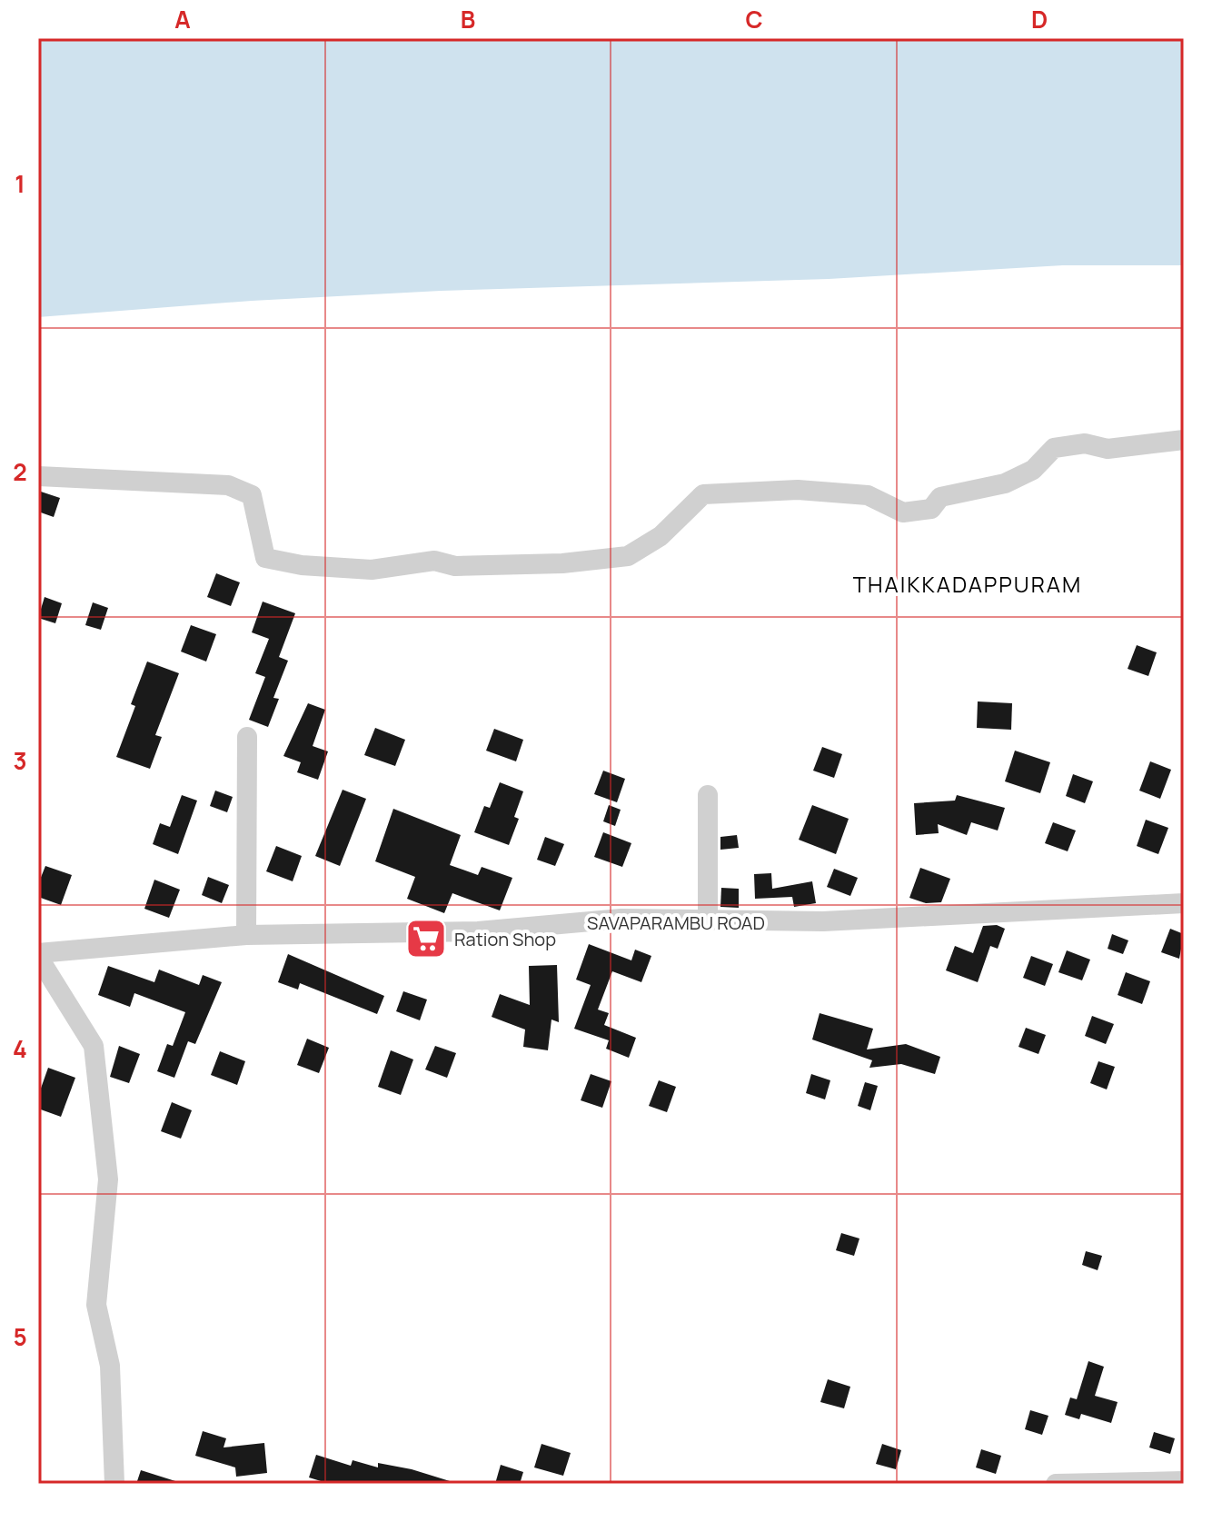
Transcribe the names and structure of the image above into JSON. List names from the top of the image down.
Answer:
{
  "streets": {
    "street": ["SAVAPARAMBU ROAD"]
  },
  "districts": ["THAIKKADAPPURAM"],
  "places": {
    "supermarket": ["Ration Shop"]
  },
  "grid": {
    "columns": [
      "A",
      "B",
      "C",
      "D"
    ],
    "rows": [
      "1",
      "2",
      "3",
      "4",
      "5"
    ]
  }
}
